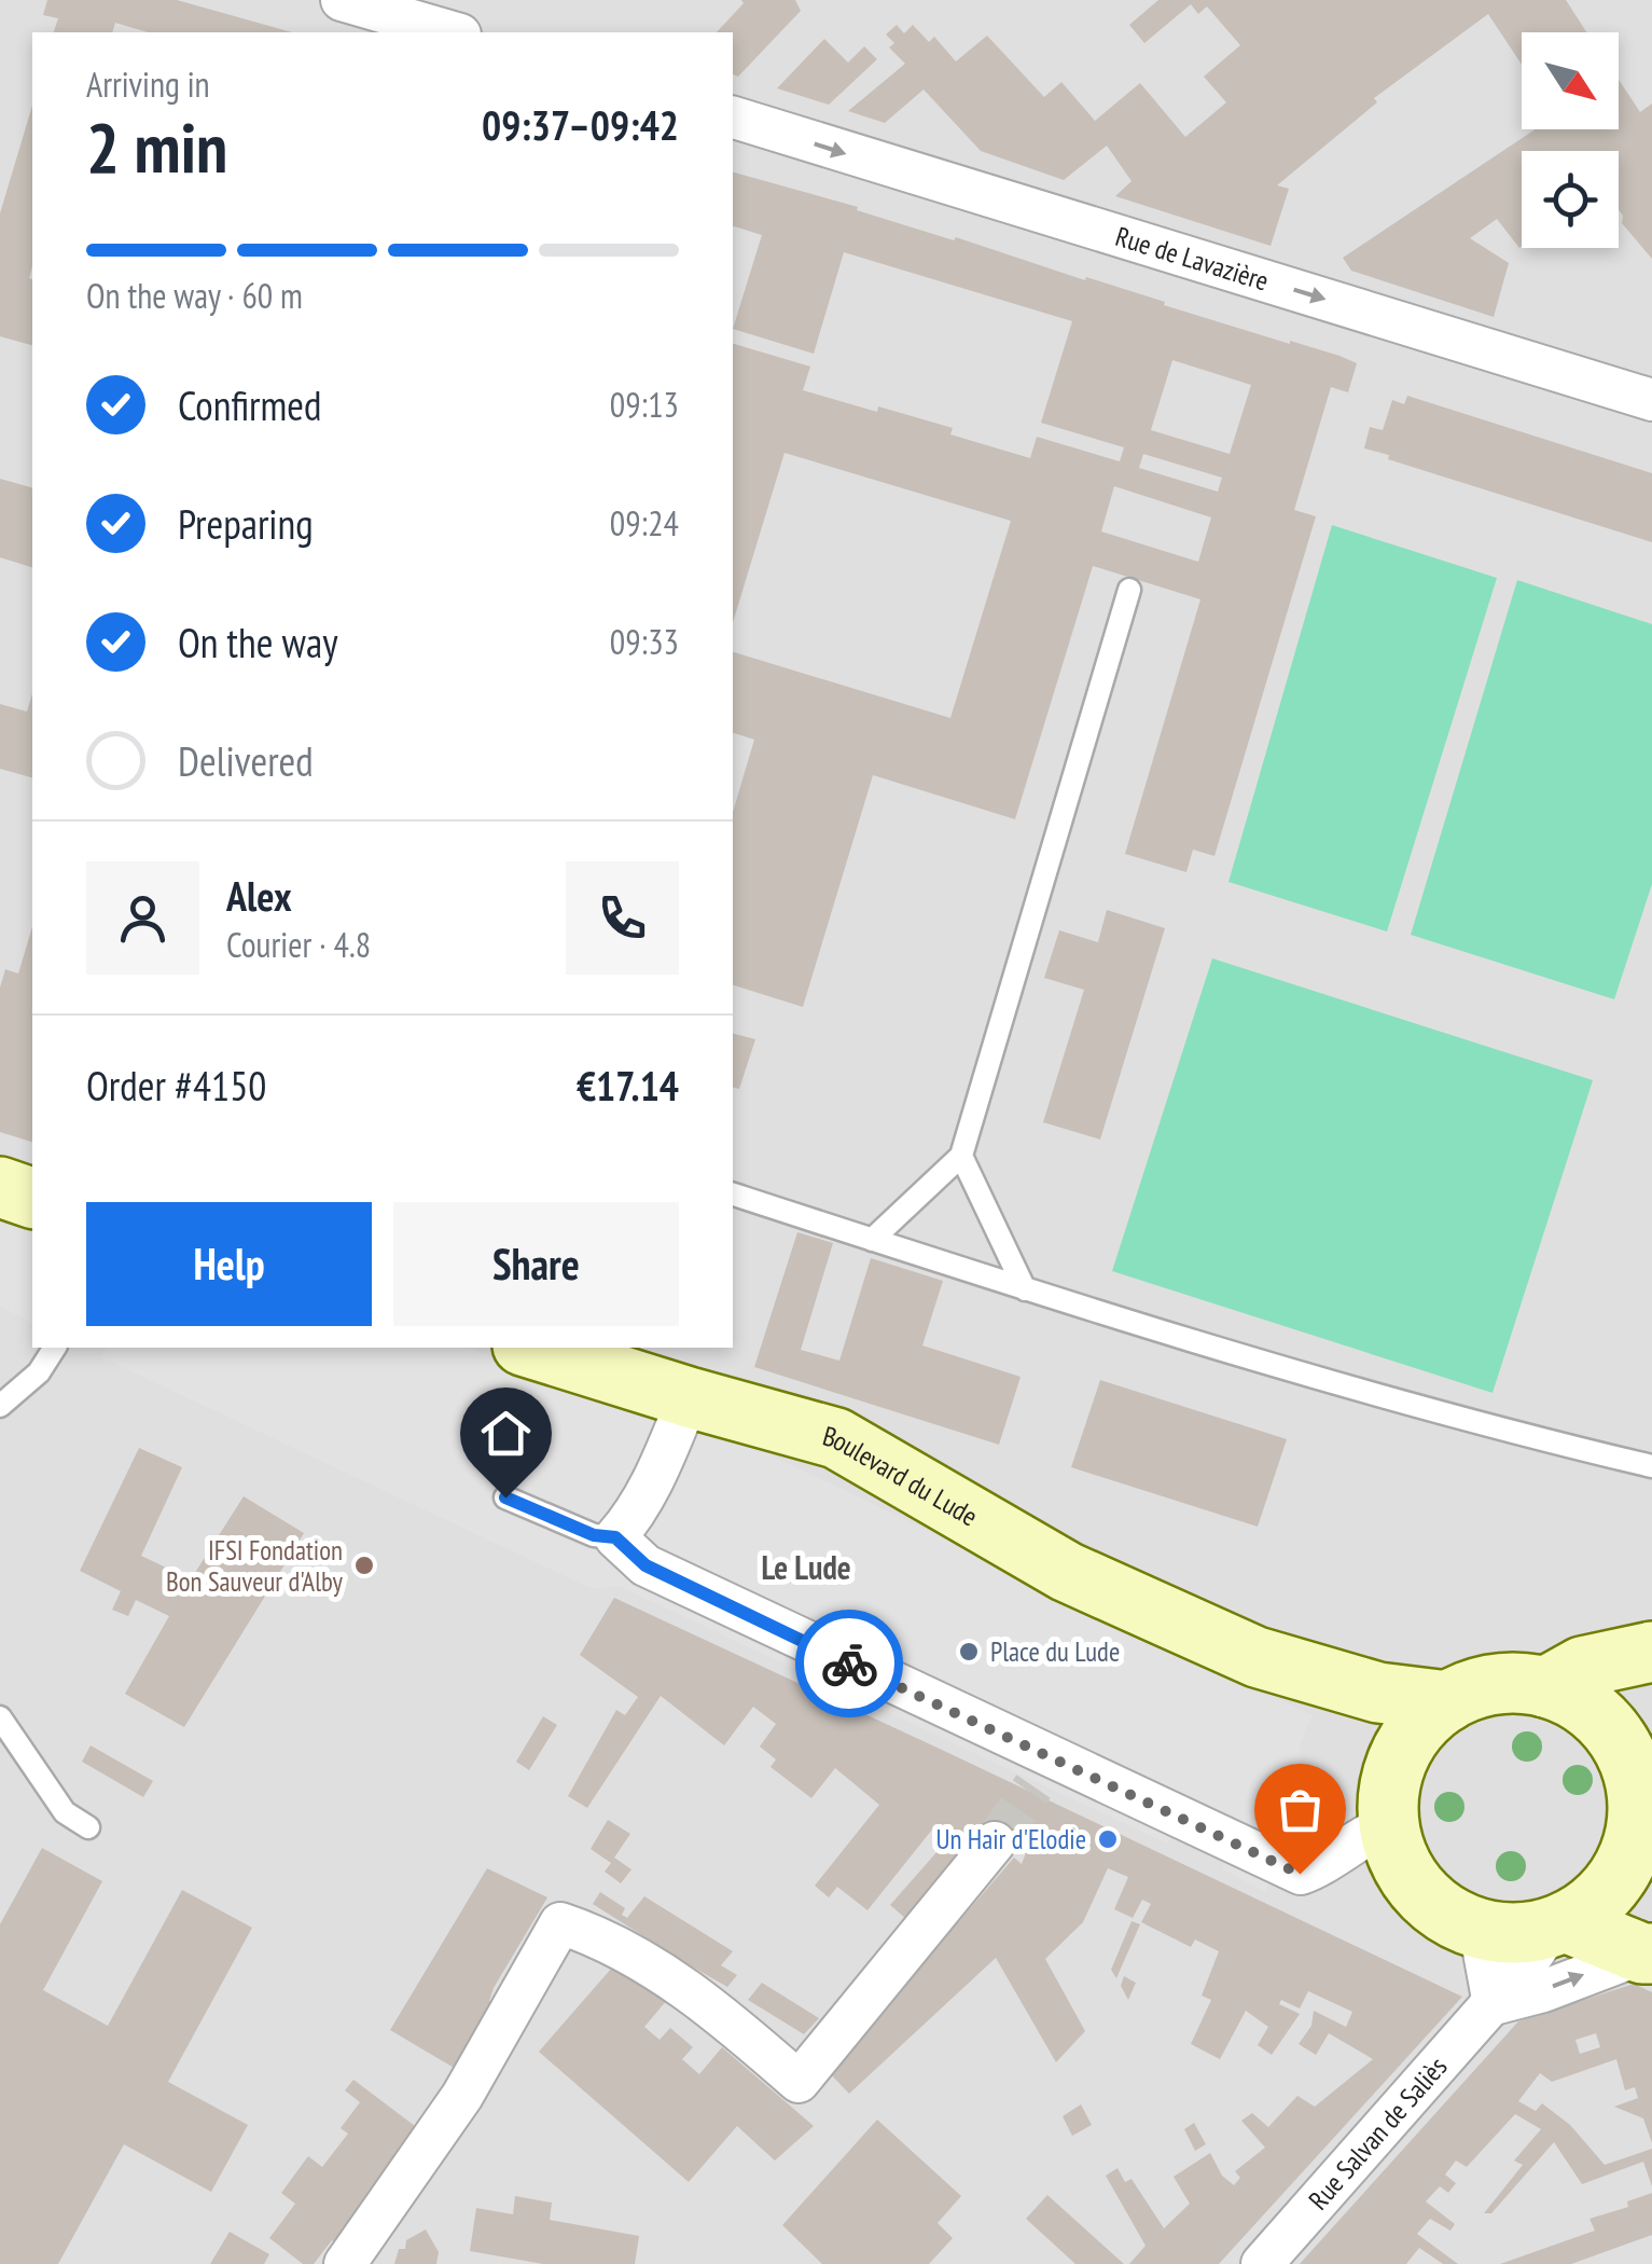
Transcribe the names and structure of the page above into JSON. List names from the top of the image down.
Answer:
{
  "streets": {
    "main road": ["Boulevard du Lude"],
    "street": ["Rue de Lavazière", "Rue Salvan de Saliès"]
  },
  "one_way": ["Rue de Lavazière"],
  "districts": ["Le Lude"],
  "places": ["IFSI Fondation Bon Sauveur d'Alby", "Place du Lude", "Un Hair d'Elodie"],
  "north": "bottom right",
  "page": {
    "heading": ["2 min", "Arriving in", "09:37–09:42"],
    "panel": [
      "Alex",
      "Courier · 4.8",
      "Order #4150",
      "€17.14"
    ],
    "bar": "On the way · 60 m",
    "list": [
      ["Confirmed", "09:13"],
      ["Preparing", "09:24"],
      ["On the way", "09:33"],
      "Delivered"
    ],
    "buttons": ["Help", "Share"]
  }
}
